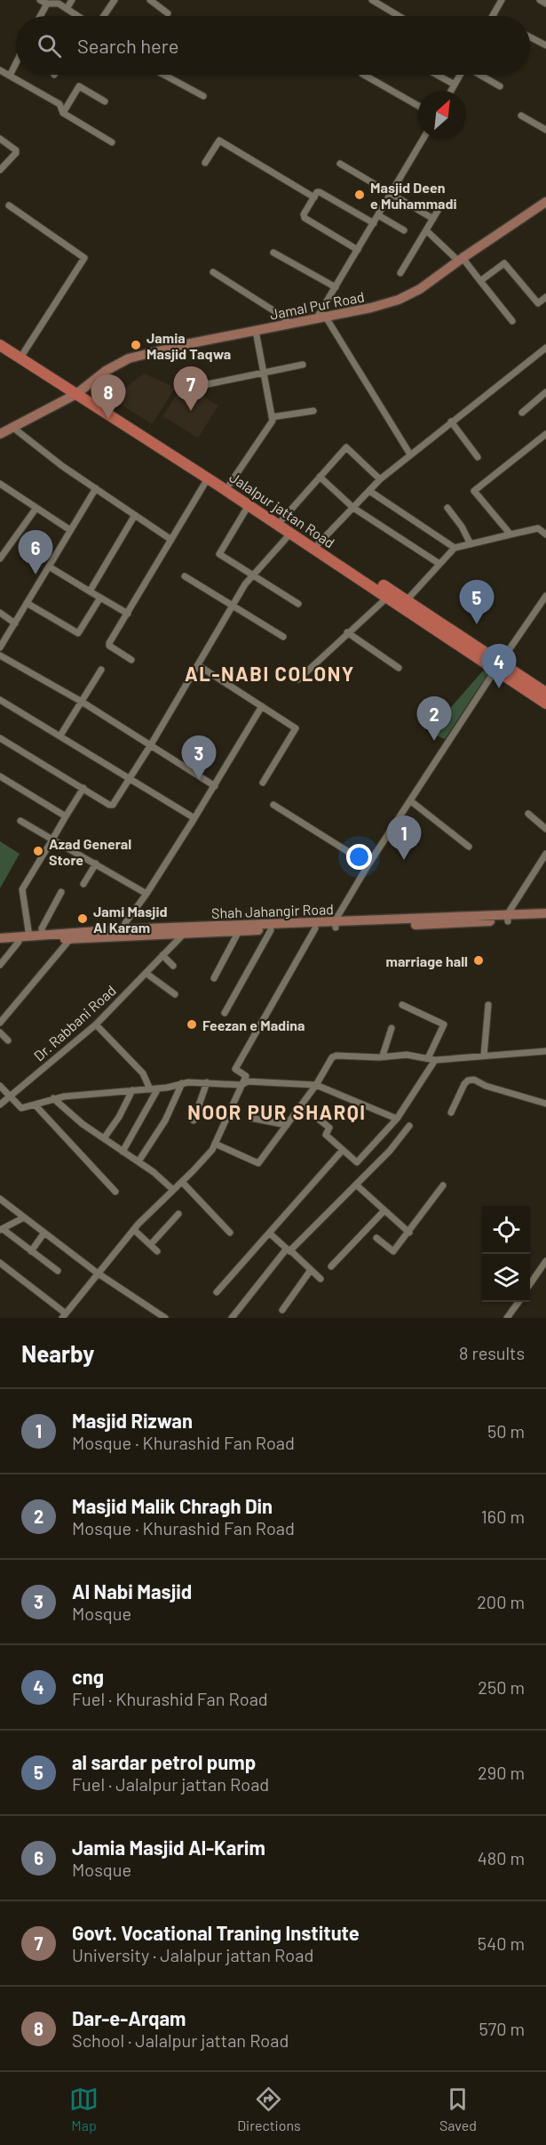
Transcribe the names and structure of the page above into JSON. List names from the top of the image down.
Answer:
{
  "streets": {
    "main road": ["Jalalpur jattan Road"],
    "street": ["Jamal Pur Road", "Shah Jahangir Road", "Dr. Rabbani Road"]
  },
  "crossings": [
    ["Jamal Pur Road", "Jalalpur jattan Road"],
    ["Shah Jahangir Road", "Dr. Rabbani Road"]
  ],
  "districts": ["AL-NABI COLONY", "NOOR PUR SHARQI"],
  "places": [
    "Masjid Deen e Muhammadi",
    "Jamia Masjid Taqwa",
    "Azad General Store",
    "Jami Masjid Al Karam",
    "marriage hall",
    "Feezan e Madina"
  ],
  "north": "top right",
  "page": {
    "search": "Search here",
    "pins": [
      "7",
      "8",
      "6",
      "5",
      "4",
      "2",
      "3",
      "1"
    ],
    "heading": ["Nearby", "8 results"],
    "list": [
      {
        "mark": "1",
        "name": "Masjid Rizwan",
        "note": "Mosque · Khurashid Fan Road",
        "value": "50 m"
      },
      {
        "mark": "2",
        "name": "Masjid Malik Chragh Din",
        "note": "Mosque · Khurashid Fan Road",
        "value": "160 m"
      },
      {
        "mark": "3",
        "name": "Al Nabi Masjid",
        "note": "Mosque",
        "value": "200 m"
      },
      {
        "mark": "4",
        "name": "cng",
        "note": "Fuel · Khurashid Fan Road",
        "value": "250 m"
      },
      {
        "mark": "5",
        "name": "al sardar petrol pump",
        "note": "Fuel · Jalalpur jattan Road",
        "value": "290 m"
      },
      {
        "mark": "6",
        "name": "Jamia Masjid Al-Karim",
        "note": "Mosque",
        "value": "480 m"
      },
      {
        "mark": "7",
        "name": "Govt. Vocational Traning Institute",
        "note": "University · Jalalpur jattan Road",
        "value": "540 m"
      },
      {
        "mark": "8",
        "name": "Dar-e-Arqam",
        "note": "School · Jalalpur jattan Road",
        "value": "570 m"
      }
    ],
    "nav": ["Map", "Directions", "Saved"]
  }
}
